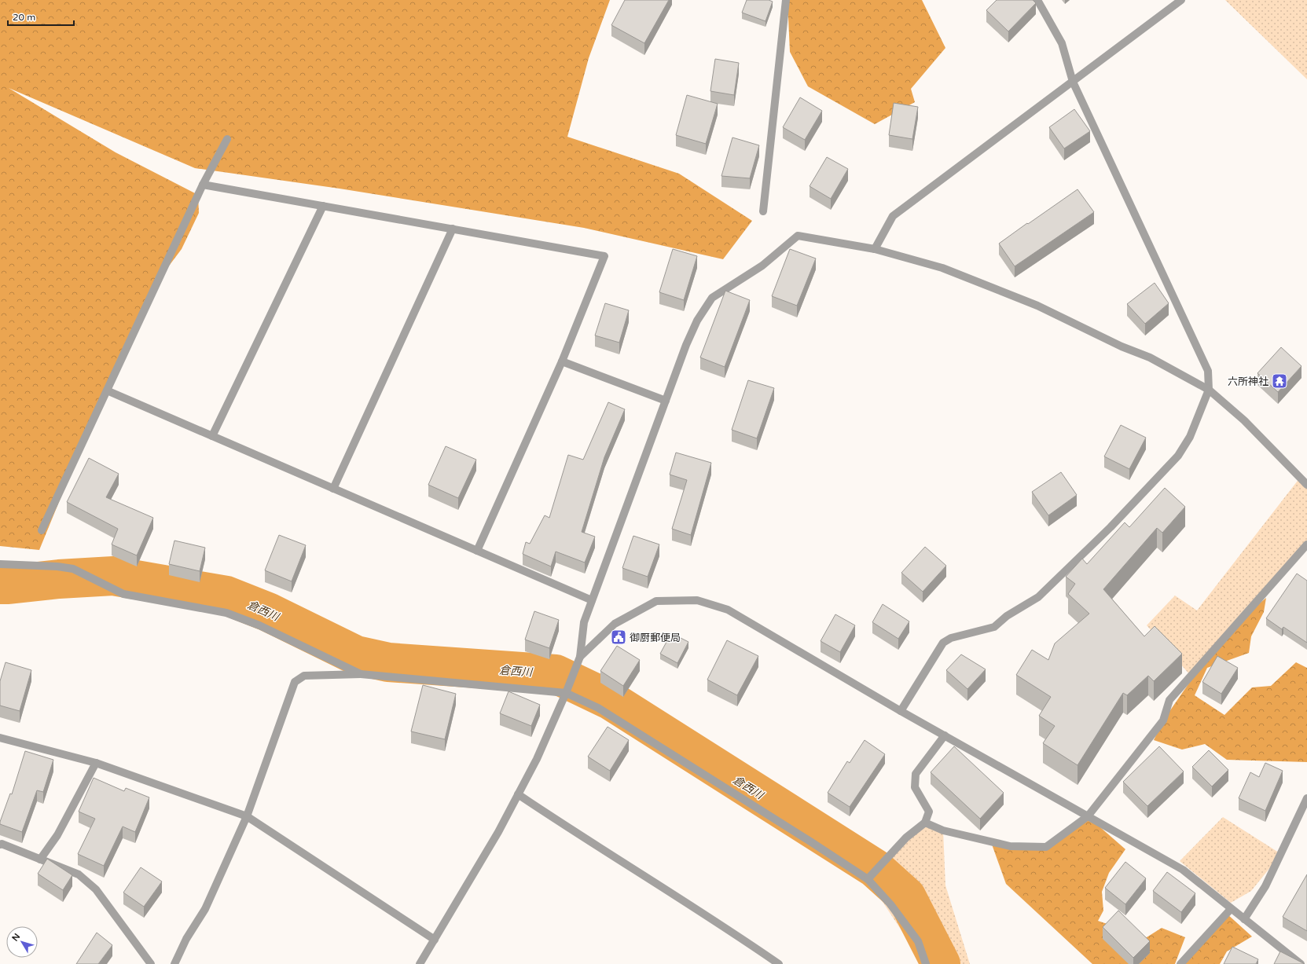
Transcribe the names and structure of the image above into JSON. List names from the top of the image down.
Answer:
{
  "water": ["倉西川"],
  "places": {
    "temple": ["六所神社"],
    "public building": ["御厨郵便局"]
  },
  "scale_bar": "20 m",
  "north": "top left"
}
